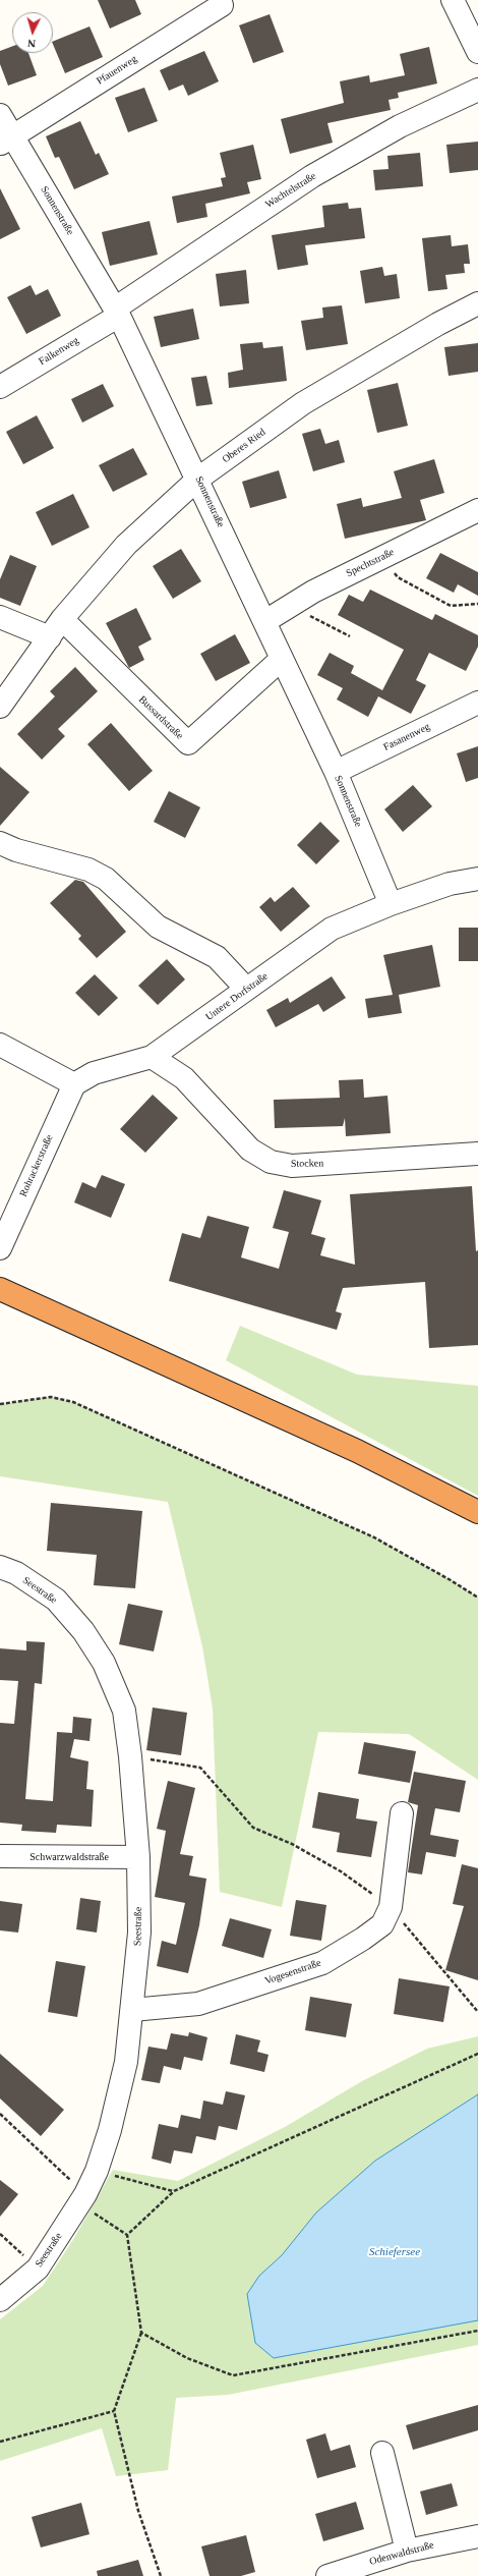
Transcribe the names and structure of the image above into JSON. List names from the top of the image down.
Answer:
{
  "streets": {
    "street": [
      "Pfauenweg",
      "Wachtelstraße",
      "Sonnenstraße",
      "Falkenweg",
      "Oberes Ried",
      "Spechtstraße",
      "Bussardstraße",
      "Fasanenweg",
      "Untere Dorfstraße",
      "Stocken",
      "Rohrackerstraße",
      "Seestraße",
      "Schwarzwaldstraße",
      "Vogesenstraße",
      "Odenwaldstraße"
    ]
  },
  "crossings": [
    ["Pfauenweg", "Sonnenstraße"],
    ["Wachtelstraße", "Sonnenstraße"],
    ["Wachtelstraße", "Falkenweg"],
    ["Sonnenstraße", "Falkenweg"],
    ["Sonnenstraße", "Oberes Ried"],
    ["Sonnenstraße", "Spechtstraße"],
    ["Sonnenstraße", "Bussardstraße"],
    ["Sonnenstraße", "Fasanenweg"],
    ["Sonnenstraße", "Untere Dorfstraße"],
    ["Oberes Ried", "Bussardstraße"],
    ["Untere Dorfstraße", "Stocken"],
    ["Untere Dorfstraße", "Rohrackerstraße"],
    ["Seestraße", "Schwarzwaldstraße"],
    ["Seestraße", "Vogesenstraße"]
  ],
  "water": ["Schiefersee"],
  "north": "bottom"
}
